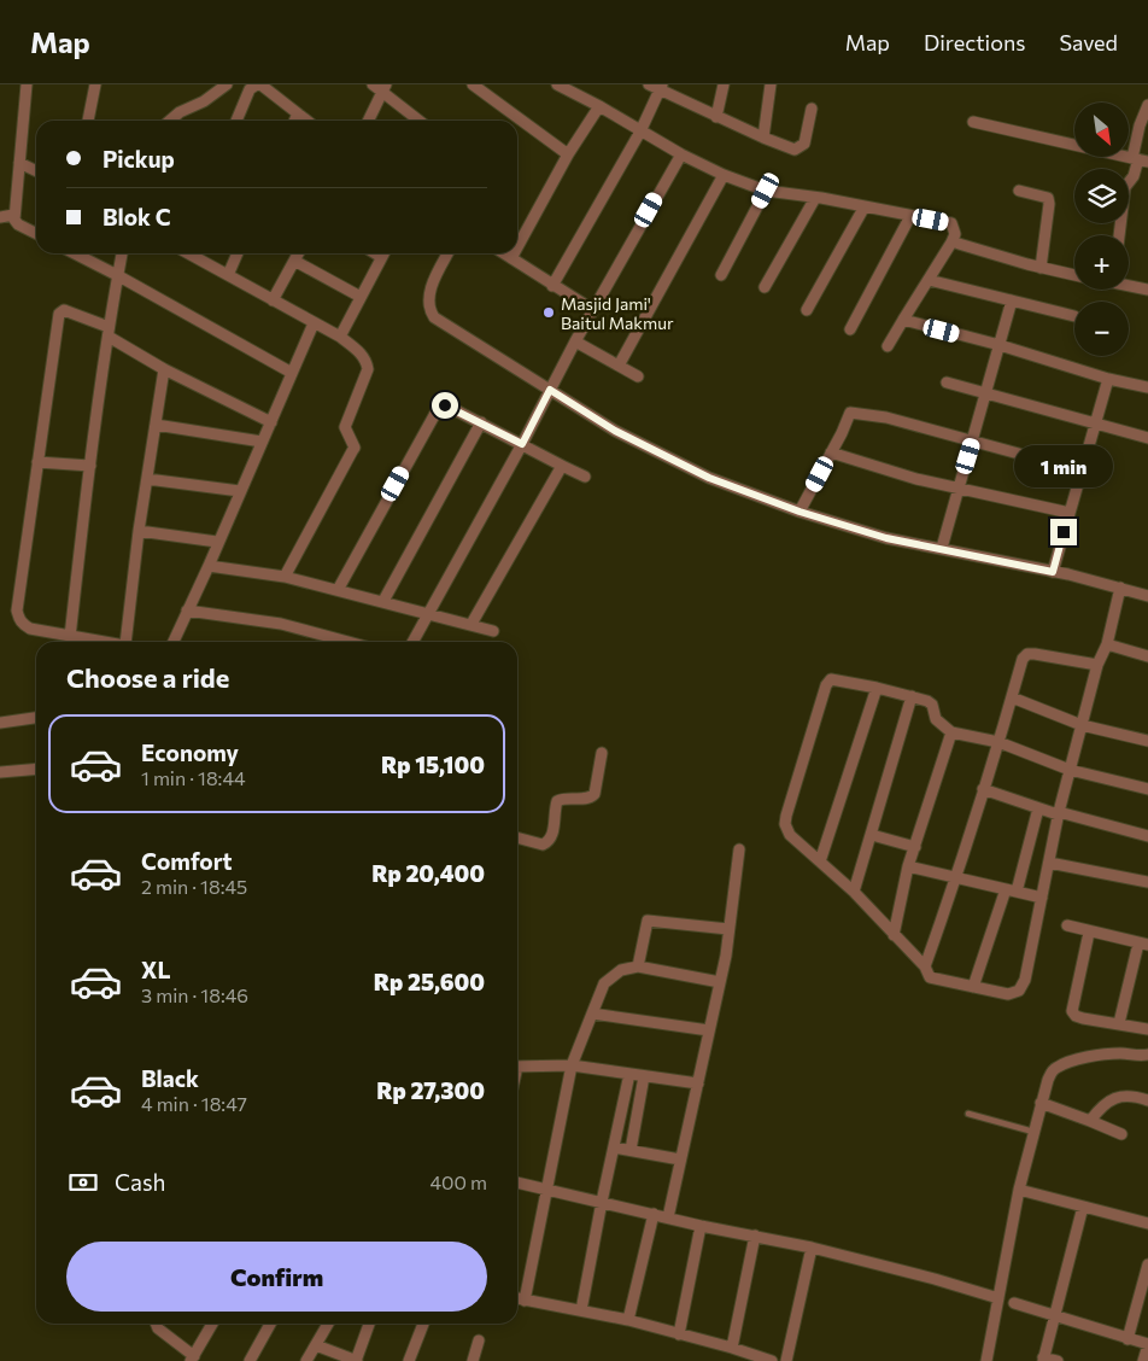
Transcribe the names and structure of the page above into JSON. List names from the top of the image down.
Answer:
{
  "places": ["Masjid Jami' Baitul Makmur"],
  "north": "bottom right",
  "page": {
    "header": "Map",
    "nav": ["Map", "Directions", "Saved"],
    "map_buttons": ["+", "−"],
    "banner": ["Pickup", "Blok C"],
    "bubble": "1 min",
    "heading": "Choose a ride",
    "list": [
      {
        "name": "Economy",
        "note": "1 min · 18:44",
        "value": "Rp 15,100"
      },
      {
        "name": "Comfort",
        "note": "2 min · 18:45",
        "value": "Rp 20,400"
      },
      {
        "name": "XL",
        "note": "3 min · 18:46",
        "value": "Rp 25,600"
      },
      {
        "name": "Black",
        "note": "4 min · 18:47",
        "value": "Rp 27,300"
      }
    ],
    "pay": ["Cash", "400 m"],
    "buttons": "Confirm"
  }
}
